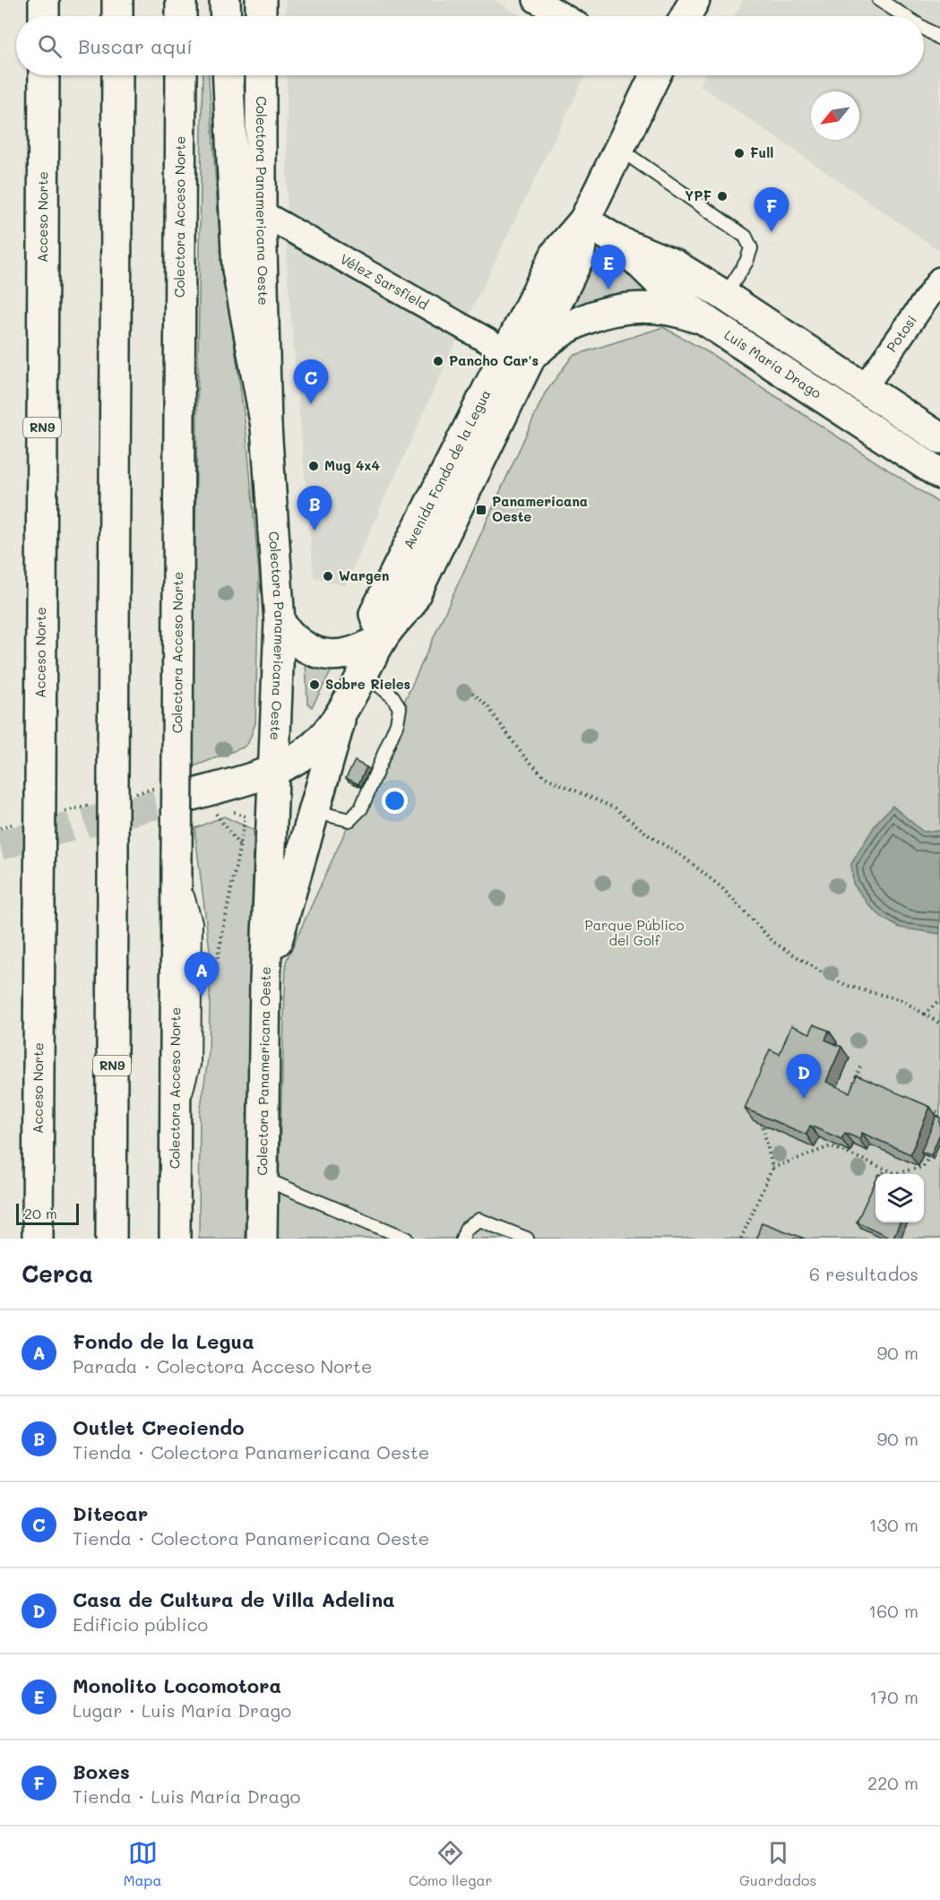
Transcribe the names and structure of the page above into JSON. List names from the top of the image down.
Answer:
{
  "streets": {
    "main road": [
      "Colectora Panamericana Oeste",
      "Acceso Norte",
      "Colectora Acceso Norte",
      "Luis María Drago",
      "RN9",
      "Avenida Fondo de la Legua"
    ],
    "street": ["Vélez Sarsfield", "Potosi"]
  },
  "crossings": [
    ["Colectora Panamericana Oeste", "Vélez Sarsfield"],
    ["Colectora Panamericana Oeste", "Avenida Fondo de la Legua"],
    ["Vélez Sarsfield", "Avenida Fondo de la Legua"],
    ["Potosi", "Luis María Drago"],
    ["Luis María Drago", "Avenida Fondo de la Legua"]
  ],
  "parks": ["Parque Público del Golf"],
  "places": {
    "other": [
      "Full",
      "YPF",
      "Pancho Car's",
      "Mug 4x4",
      "Wargen",
      "Sobre Rieles"
    ],
    "transit": ["Panamericana Oeste"]
  },
  "scale_bar": "20 m",
  "north": "bottom left",
  "page": {
    "search": "Buscar aquí",
    "pins": [
      "F",
      "E",
      "C",
      "B",
      "A",
      "D"
    ],
    "scale": "20 m",
    "heading": ["Cerca", "6 resultados"],
    "list": [
      {
        "mark": "A",
        "name": "Fondo de la Legua",
        "note": "Parada · Colectora Acceso Norte",
        "value": "90 m"
      },
      {
        "mark": "B",
        "name": "Outlet Creciendo",
        "note": "Tienda · Colectora Panamericana Oeste",
        "value": "90 m"
      },
      {
        "mark": "C",
        "name": "Ditecar",
        "note": "Tienda · Colectora Panamericana Oeste",
        "value": "130 m"
      },
      {
        "mark": "D",
        "name": "Casa de Cultura de Villa Adelina",
        "note": "Edificio público",
        "value": "160 m"
      },
      {
        "mark": "E",
        "name": "Monolito Locomotora",
        "note": "Lugar · Luis María Drago",
        "value": "170 m"
      },
      {
        "mark": "F",
        "name": "Boxes",
        "note": "Tienda · Luis María Drago",
        "value": "220 m"
      }
    ],
    "nav": ["Mapa", "Cómo llegar", "Guardados"]
  }
}
